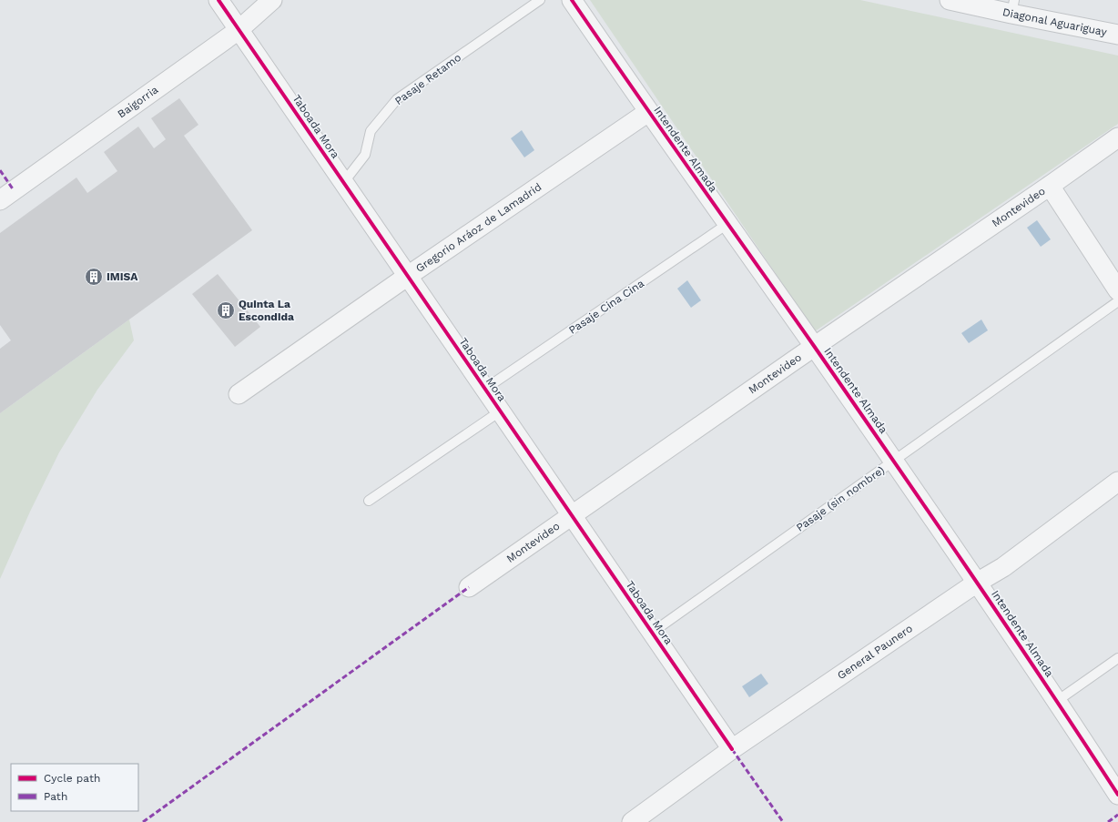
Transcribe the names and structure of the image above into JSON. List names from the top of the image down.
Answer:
{
  "streets": {
    "street": [
      "Diagonal Aguariguay",
      "Baigorria",
      "Taboada Mora",
      "Intendente Almada",
      "Montevideo",
      "Gregorio Aráoz de Lamadrid",
      "General Paunero"
    ],
    "lane": ["Pasaje Retamo", "Pasaje Cina Cina", "Pasaje (sin nombre)"]
  },
  "crossings": [
    ["Pasaje Retamo", "Taboada Mora"],
    ["Baigorria", "Taboada Mora"],
    ["Taboada Mora", "Montevideo"],
    ["Taboada Mora", "Gregorio Aráoz de Lamadrid"],
    ["Taboada Mora", "Pasaje Cina Cina"],
    ["Taboada Mora", "Pasaje (sin nombre)"],
    ["Taboada Mora", "General Paunero"],
    ["Intendente Almada", "Montevideo"],
    ["Intendente Almada", "Gregorio Aráoz de Lamadrid"],
    ["Intendente Almada", "Pasaje Cina Cina"],
    ["Intendente Almada", "Pasaje (sin nombre)"],
    ["Intendente Almada", "General Paunero"]
  ],
  "places": {
    "building": ["IMISA", "Quinta La Escondida"]
  },
  "legend": ["Cycle path", "Path"]
}
